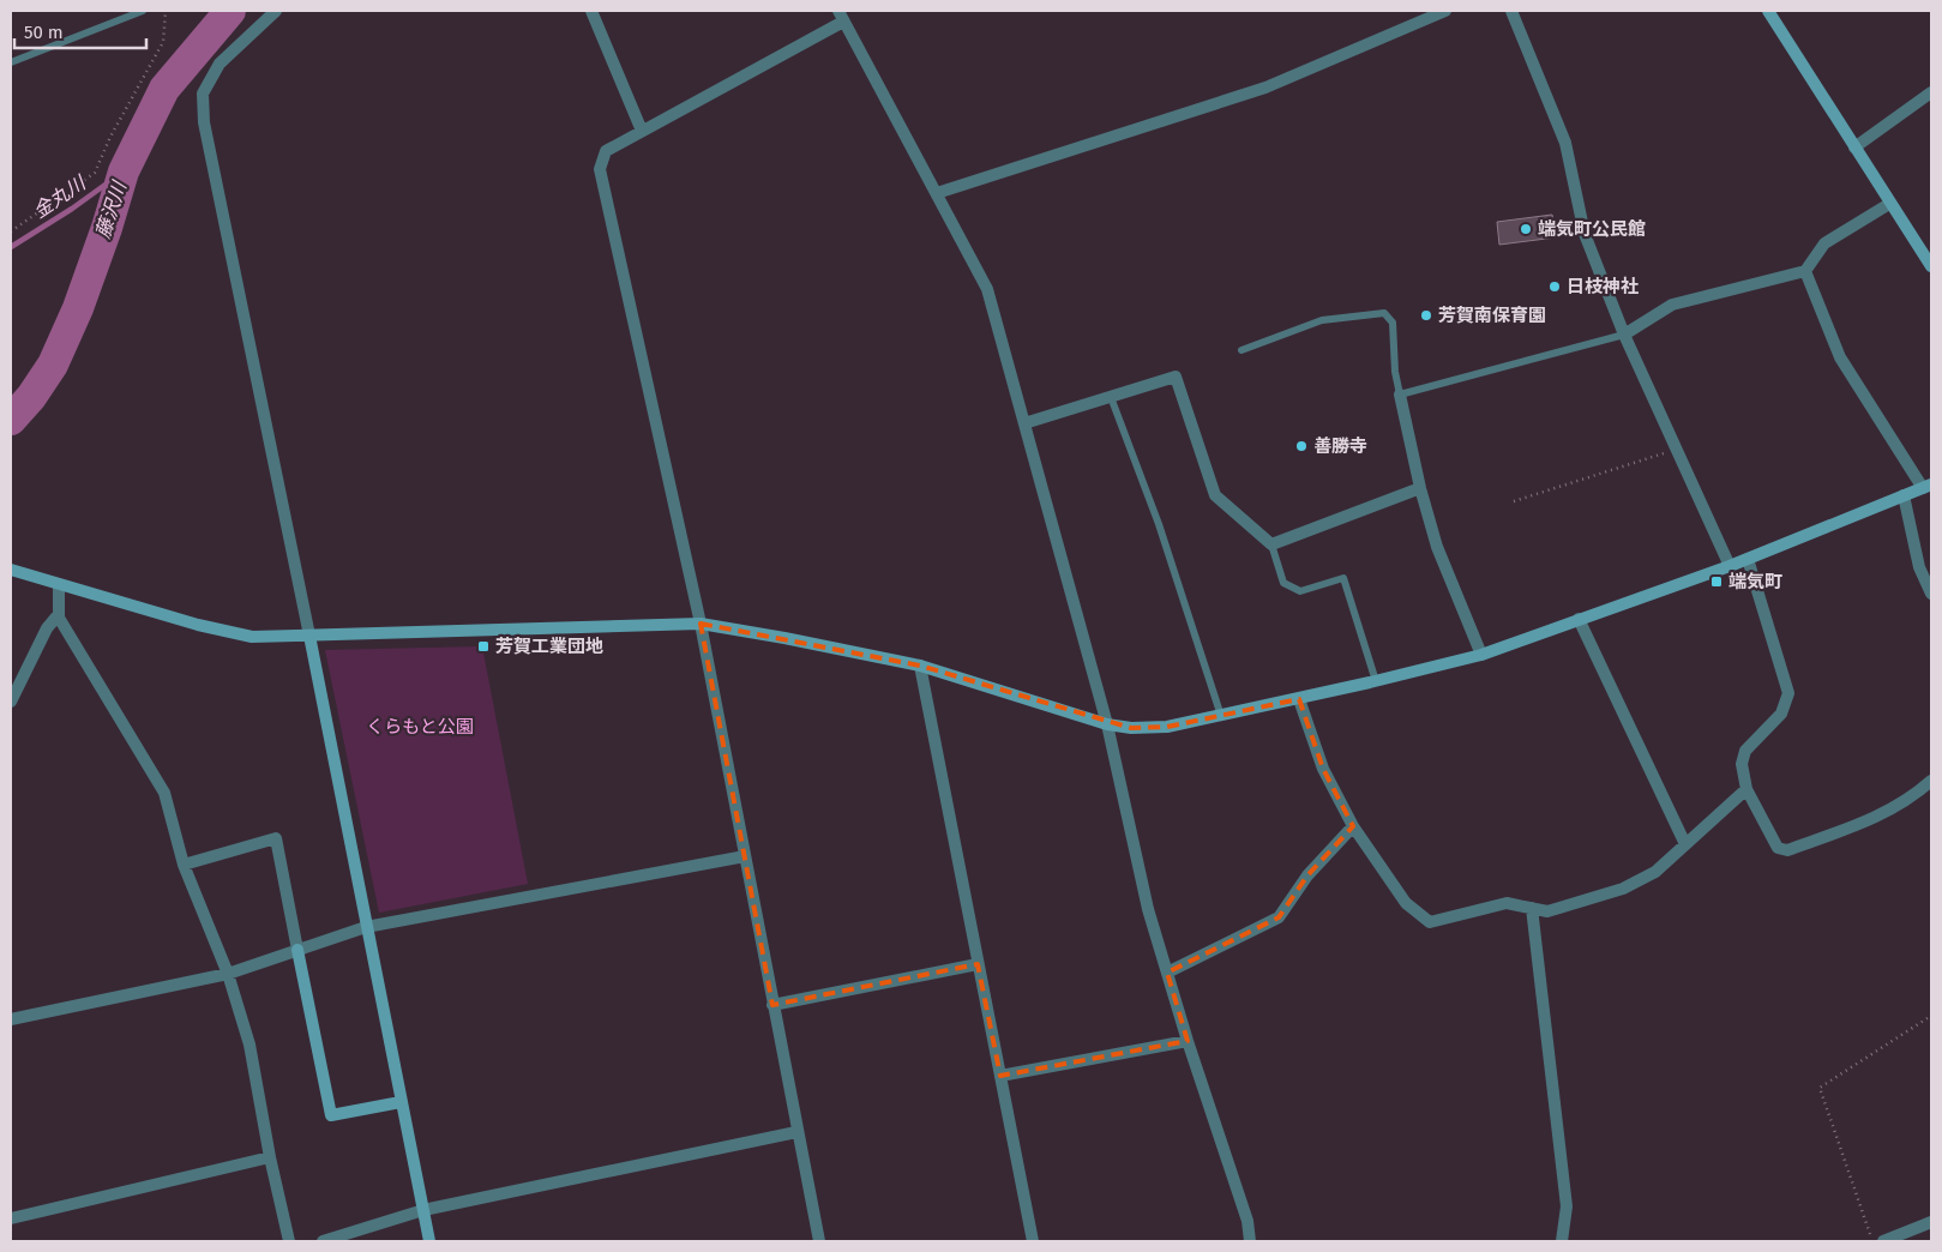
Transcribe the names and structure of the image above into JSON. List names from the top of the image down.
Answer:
{
  "water": ["金丸川", "藤沢川"],
  "parks": ["くらもと公園"],
  "places": {
    "other": [
      "端気町公民館",
      "日枝神社",
      "芳賀南保育園",
      "善勝寺"
    ],
    "transit": ["端気町", "芳賀工業団地"]
  },
  "scale_bar": "50 m"
}
